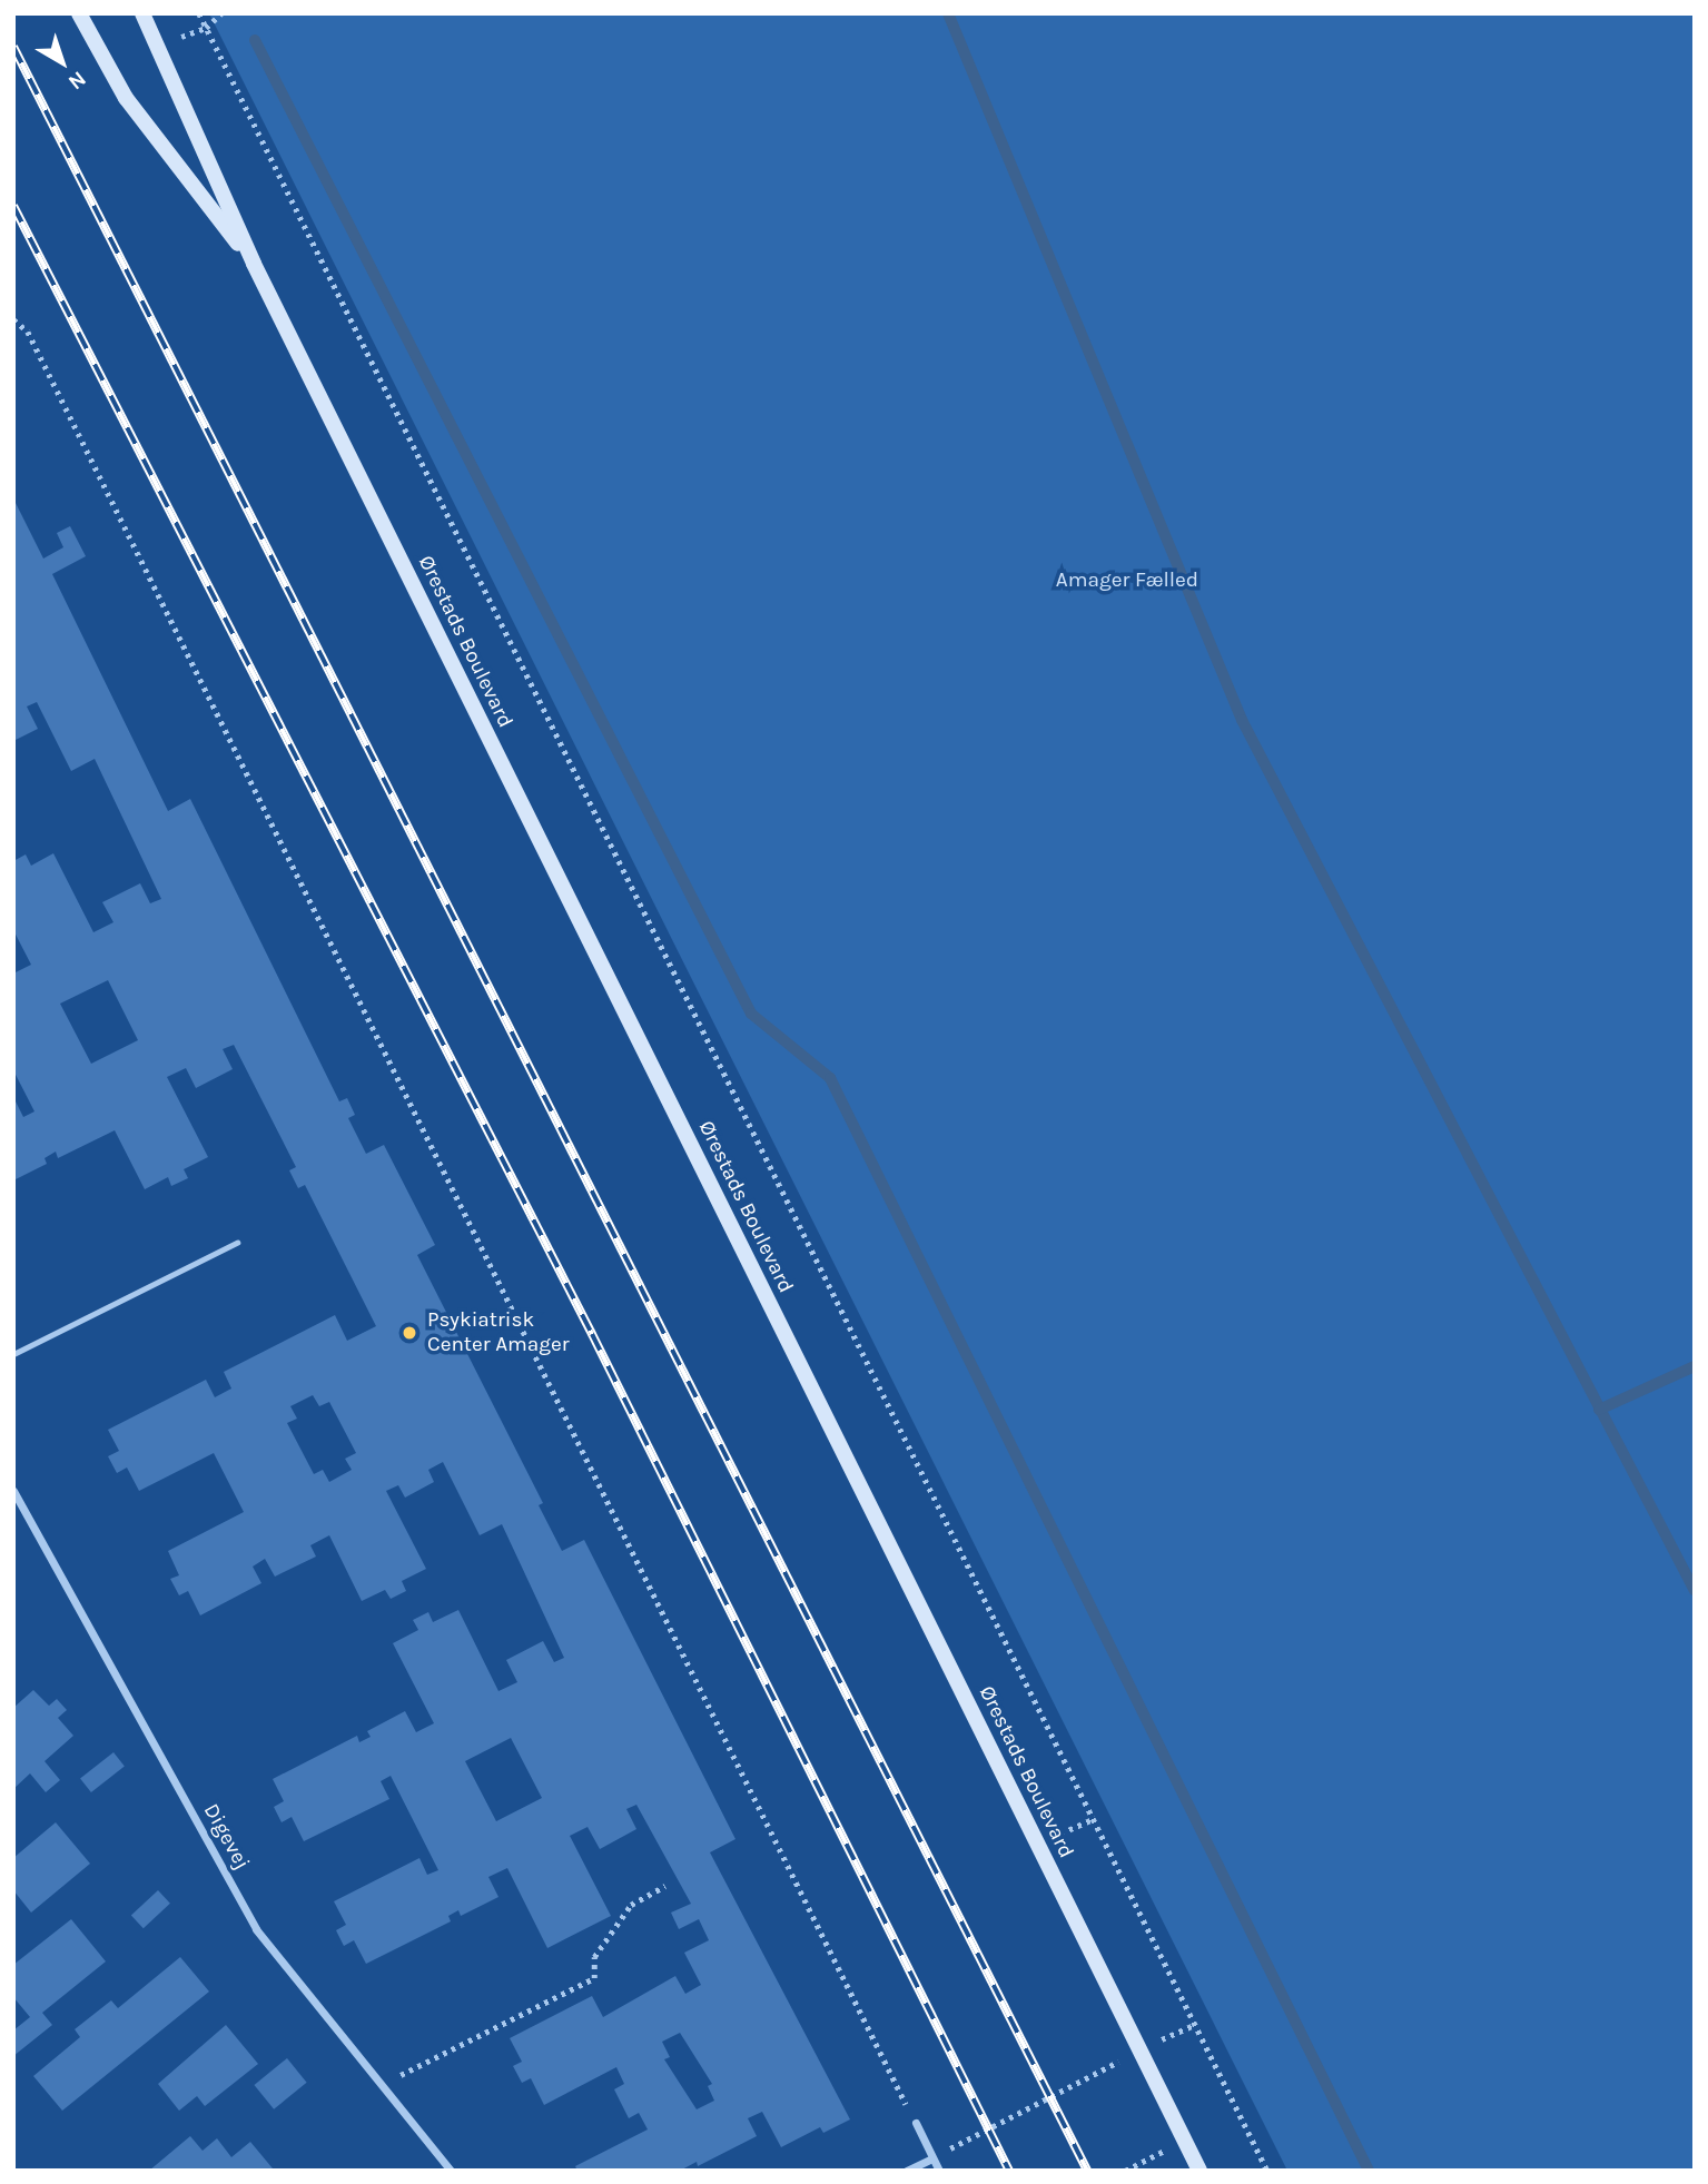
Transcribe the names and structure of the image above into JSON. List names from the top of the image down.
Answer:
{
  "streets": {
    "street": ["Ørestads Boulevard", "Digevej"]
  },
  "parks": ["Amager Fælled"],
  "places": ["Psykiatrisk Center Amager"],
  "north": "bottom right"
}
